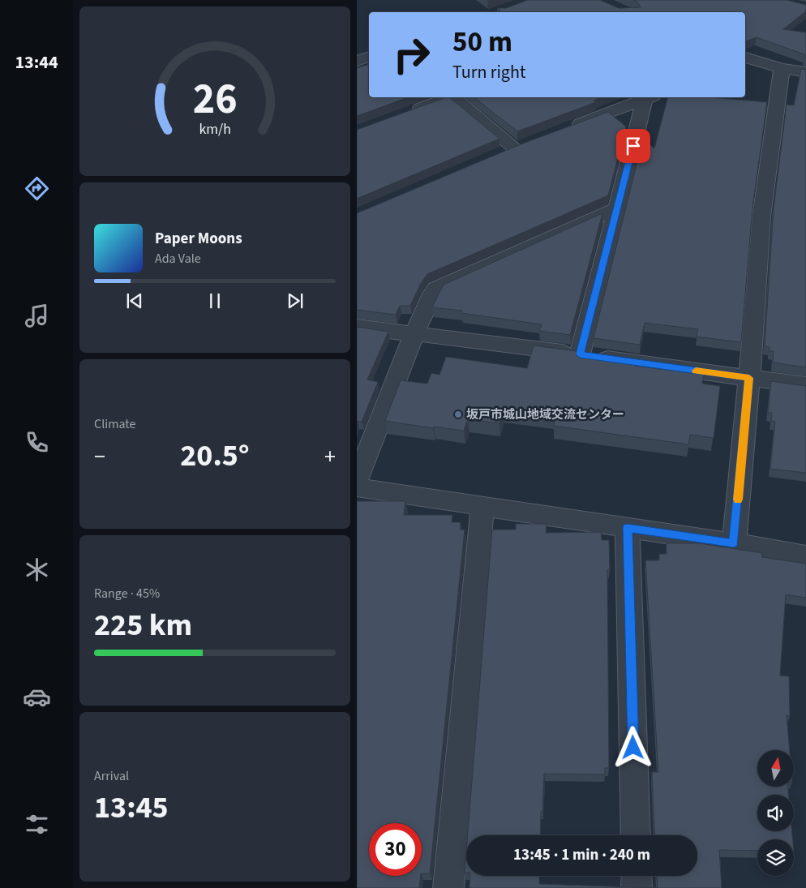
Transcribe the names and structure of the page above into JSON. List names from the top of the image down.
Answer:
{
  "places": ["坂戸市城山地域交流センター"],
  "north": "top",
  "page": {
    "tabs": "13:44",
    "turn": ["50 m", "Turn right"],
    "song": ["Paper Moons", "Ada Vale"],
    "tile": [
      "Climate",
      ["Range · 45%", "225 km"],
      ["Arrival", "13:45"]
    ],
    "heat": ["−", "20.5°", "+"],
    "limit": "30",
    "trip": "13:45 · 1 min · 240 m",
    "gauge": ["26", "km/h"]
  }
}
